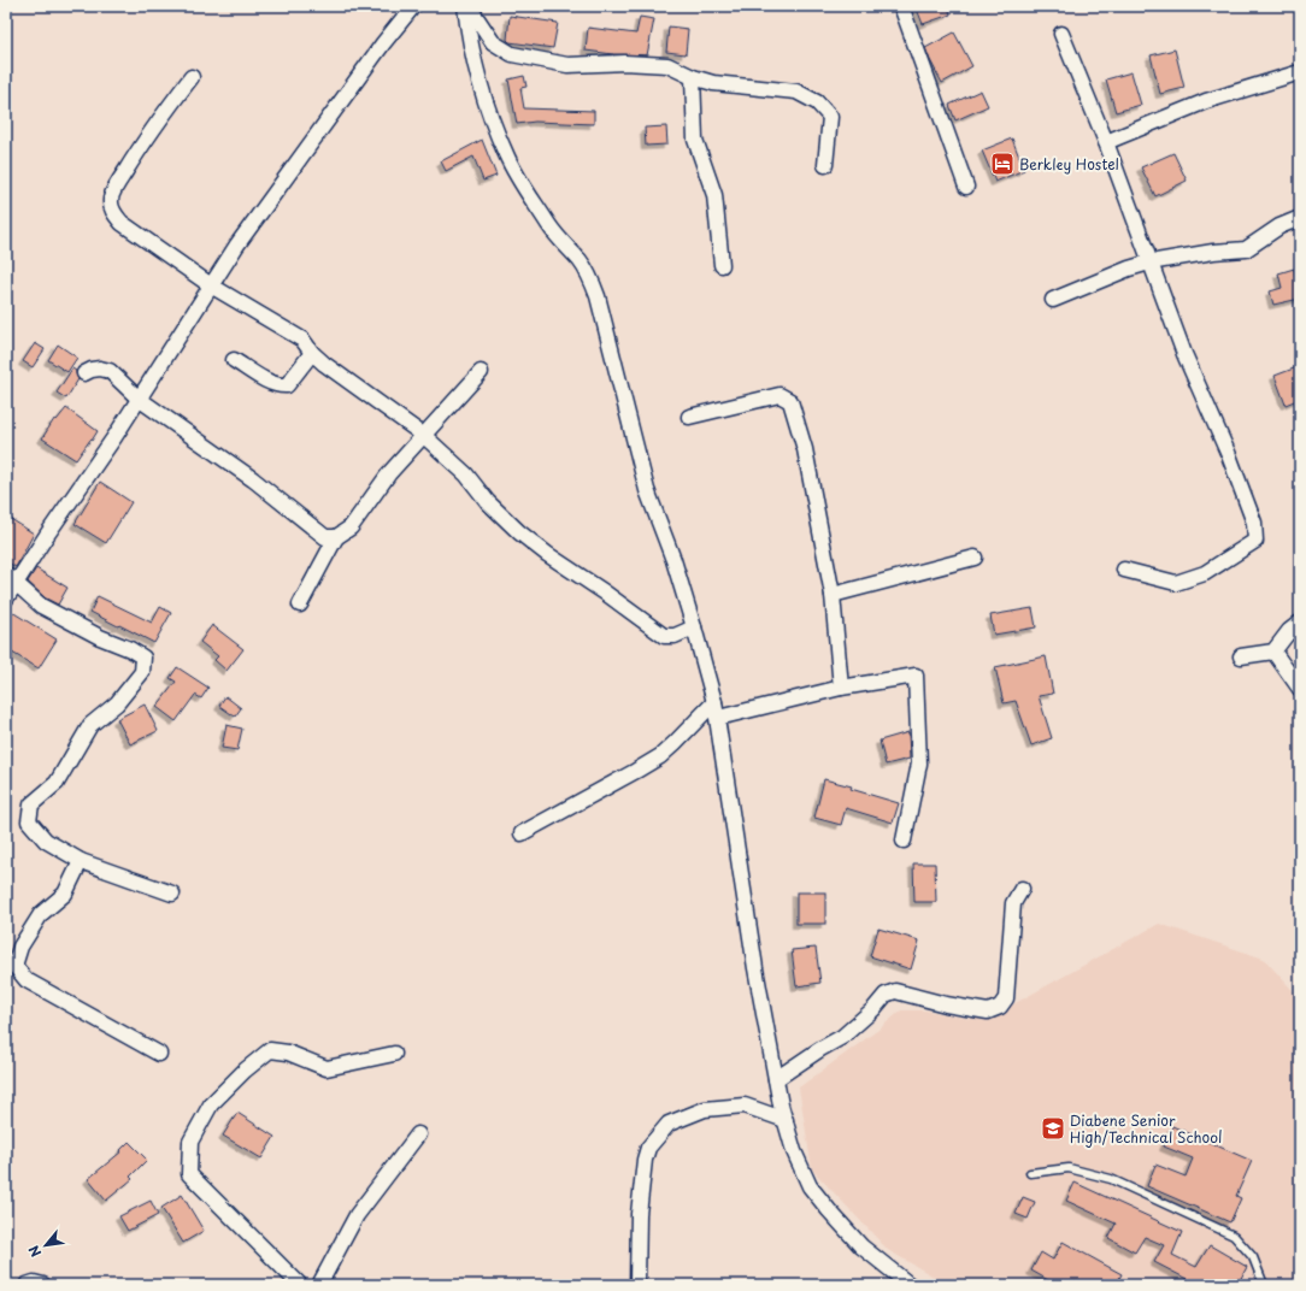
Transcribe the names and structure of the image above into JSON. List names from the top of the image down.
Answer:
{
  "places": {
    "hotel": ["Berkley Hostel"],
    "school or university": ["Diabene Senior High/Technical School"]
  },
  "north": "bottom left"
}
